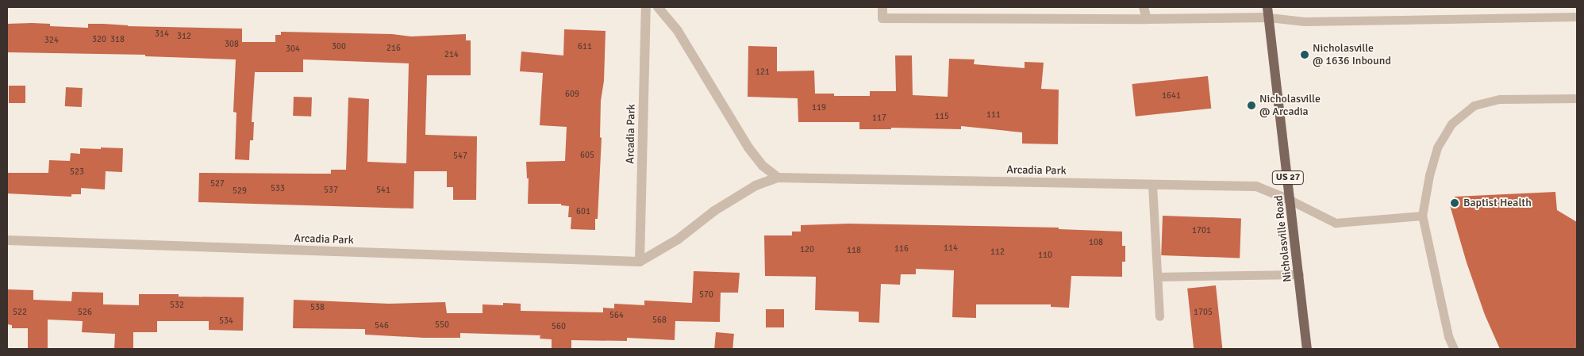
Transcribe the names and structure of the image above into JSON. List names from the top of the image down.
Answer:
{
  "streets": {
    "main road": ["US 27", "Nicholasville Road"],
    "street": ["Arcadia Park"]
  },
  "crossings": [
    ["Arcadia Park", "Nicholasville Road"]
  ],
  "places": ["Nicholasville @ 1636 Inbound", "Nicholasville @ Arcadia", "Baptist Health"],
  "house_numbers": [
    "314",
    "312",
    "320",
    "318",
    "324",
    "308",
    "300",
    "611",
    "216",
    "304",
    "214",
    "121",
    "609",
    "1641",
    "119",
    "111",
    "115",
    "117",
    "605",
    "547",
    "523",
    "527",
    "533",
    "537",
    "541",
    "529",
    "601",
    "1701",
    "108",
    "114",
    "116",
    "120",
    "118",
    "112",
    "110",
    "570",
    "532",
    "538",
    "522",
    "526",
    "1705",
    "564",
    "568",
    "534",
    "550",
    "546",
    "560"
  ]
}
